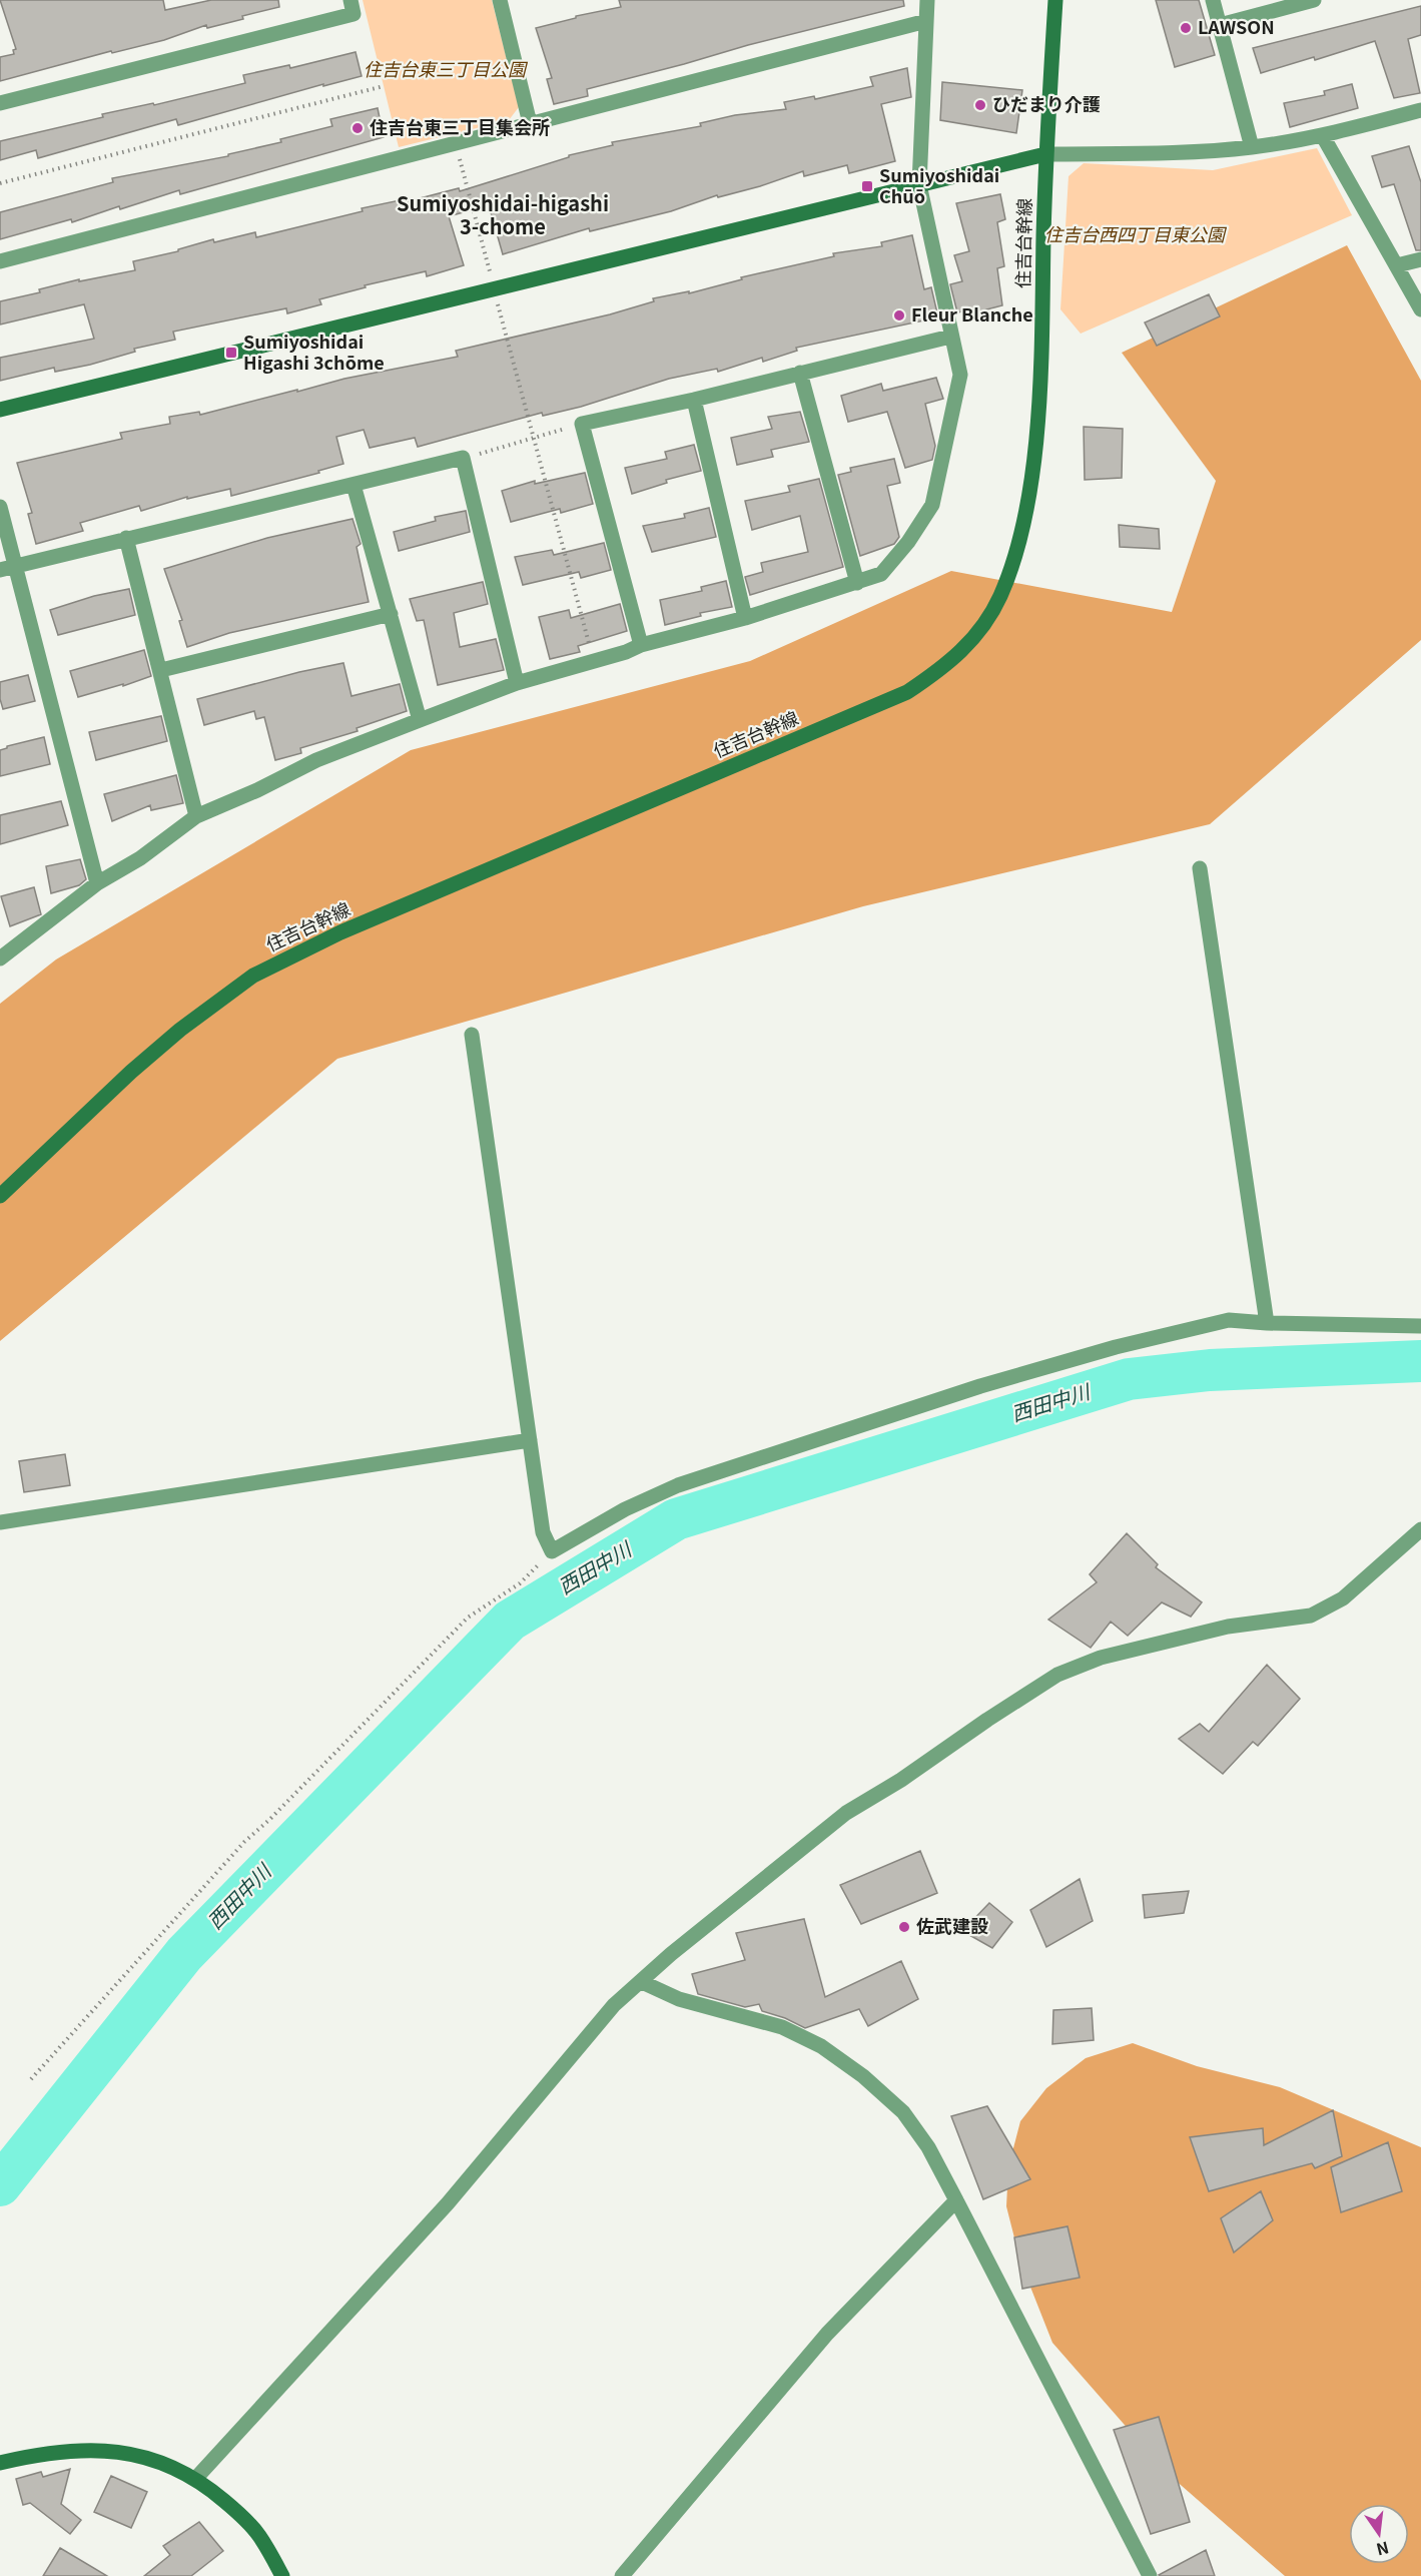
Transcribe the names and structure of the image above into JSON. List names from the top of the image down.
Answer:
{
  "streets": {
    "street": ["住吉台幹線"]
  },
  "districts": ["Sumiyoshidai-higashi 3-chome"],
  "water": ["西田中川"],
  "parks": ["住吉台東三丁目公園", "住吉台西四丁目東公園"],
  "places": {
    "other": [
      "LAWSON",
      "ひだまり介護",
      "住吉台東三丁目集会所",
      "Fleur Blanche",
      "佐武建設"
    ],
    "transit": ["Sumiyoshidai Chūō", "Sumiyoshidai Higashi 3chōme"]
  },
  "north": "bottom"
}
